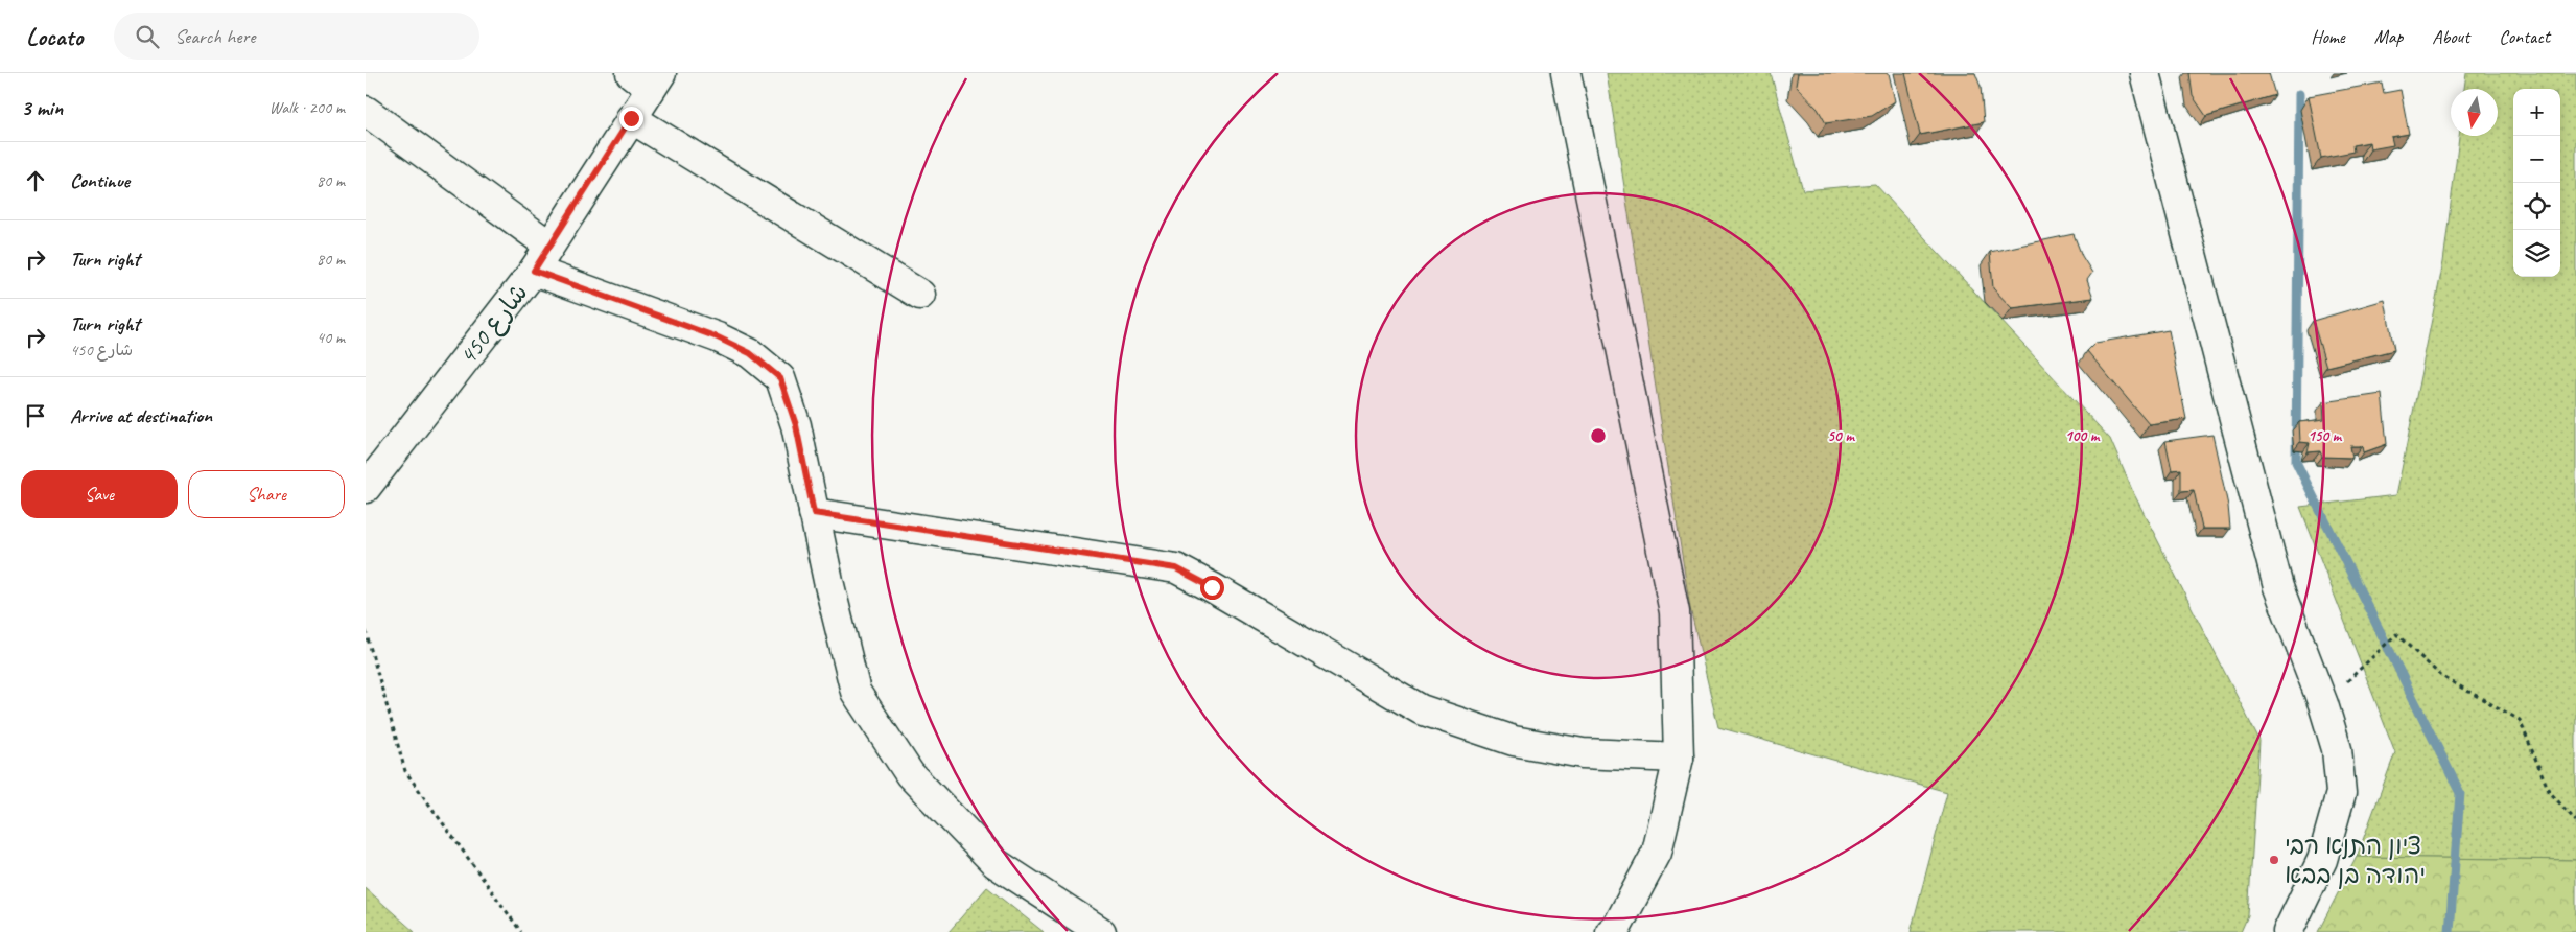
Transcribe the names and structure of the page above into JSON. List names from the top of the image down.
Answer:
{
  "streets": {
    "street": ["شارع 450"]
  },
  "places": ["ציון התנא רבי יהודה בן בבא"],
  "north": "bottom",
  "page": {
    "header": "Locato",
    "search": "Search here",
    "nav": [
      "Home",
      "Map",
      "About",
      "Contact"
    ],
    "heading": ["3 min", "Walk · 200 m"],
    "map_buttons": ["+", "−"],
    "list": [
      ["Continue", "80 m"],
      ["Turn right", "80 m"],
      ["Turn right", "شارع 450", "40 m"],
      "Arrive at destination"
    ],
    "buttons": ["Save", "Share"]
  },
  "rings": ["50 m", "100 m", "150 m"]
}
